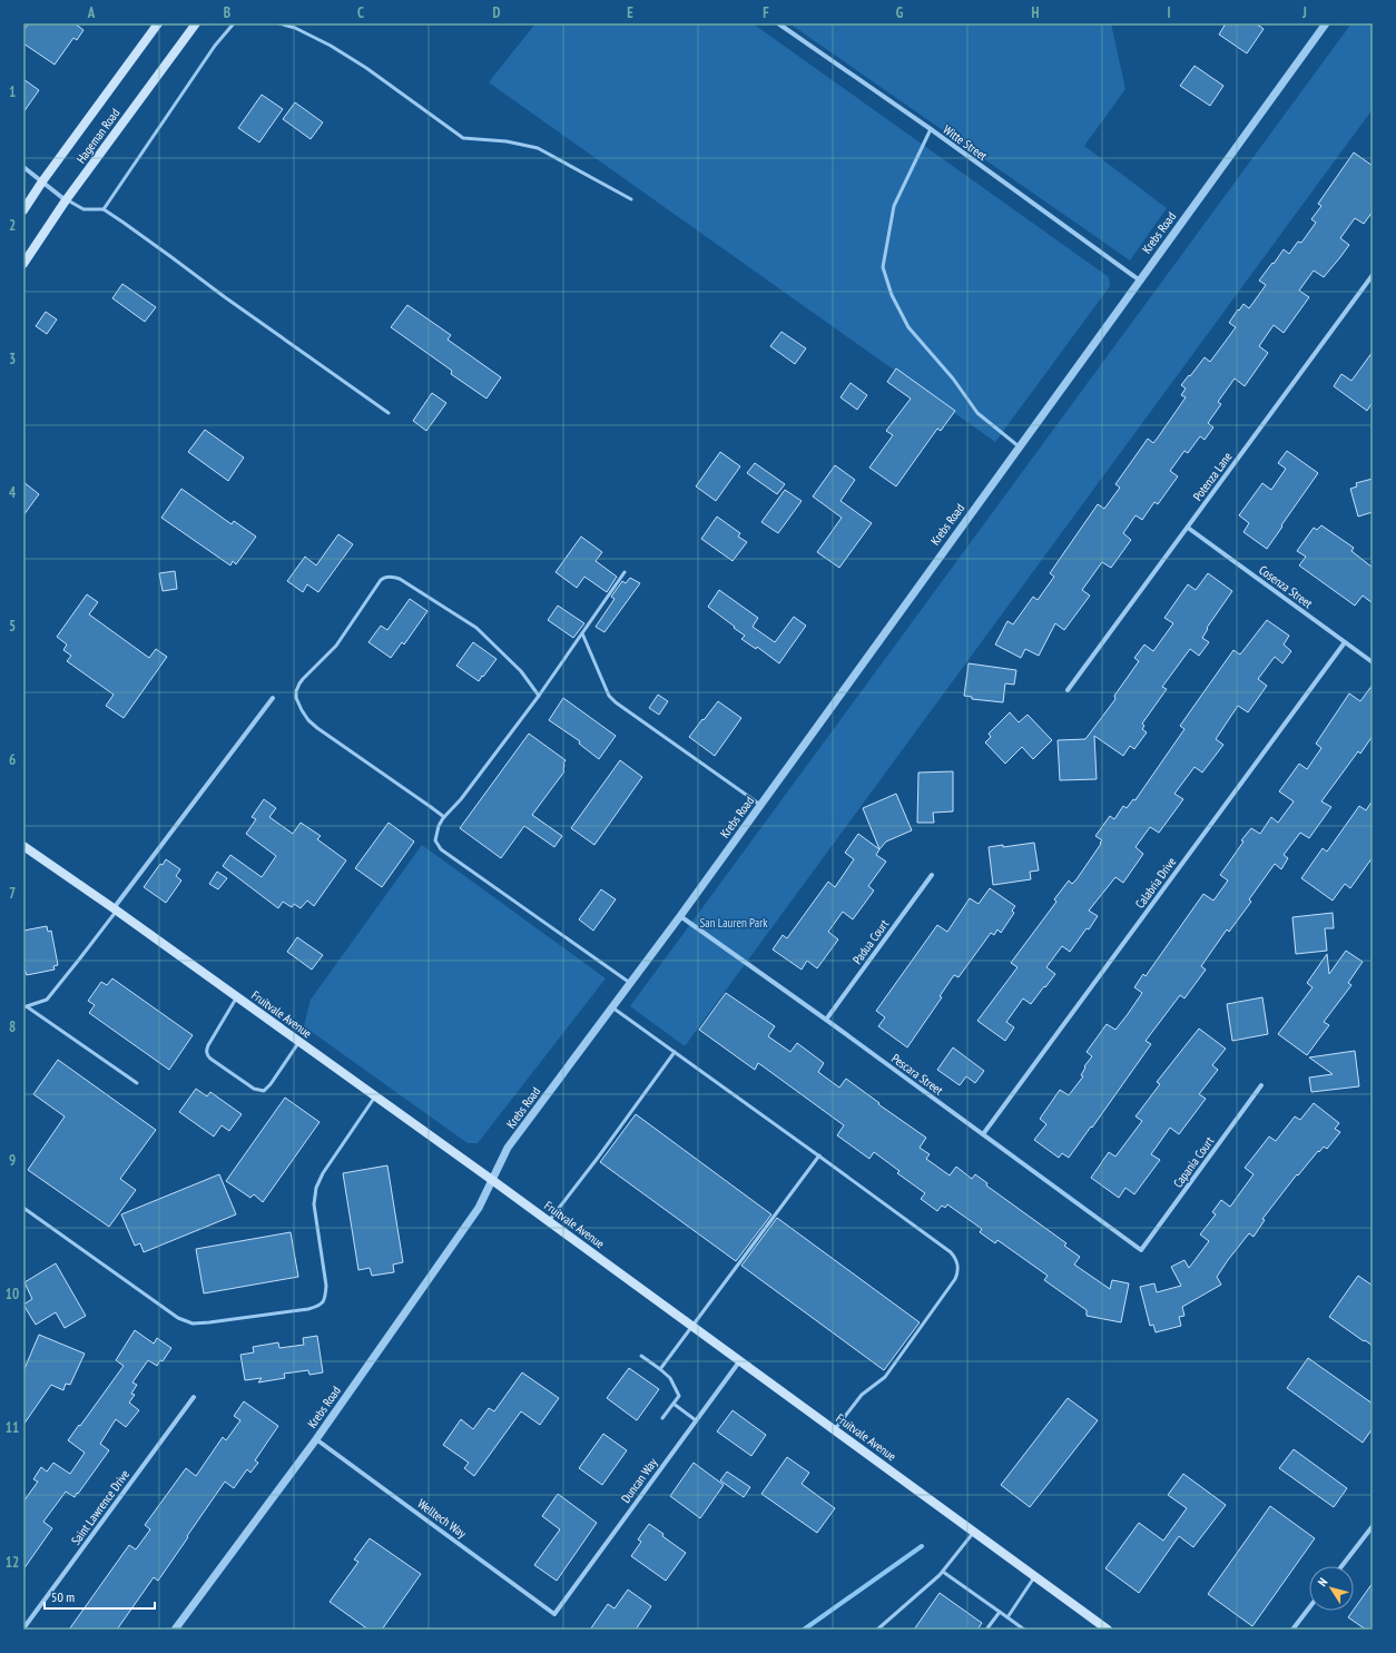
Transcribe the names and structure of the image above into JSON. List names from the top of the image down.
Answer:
{
  "streets": {
    "main road": ["Hageman Road", "Fruitvale Avenue"],
    "street": [
      "Witte Street",
      "Krebs Road",
      "Potenza Lane",
      "Cosenza Street",
      "Calabria Drive",
      "Padua Court",
      "Pescara Street",
      "Capania Court",
      "Duncan Way",
      "Saint Lawrence Drive",
      "Welltech Way"
    ]
  },
  "crossings": [
    ["Witte Street", "Krebs Road"],
    ["Krebs Road", "Fruitvale Avenue"],
    ["Krebs Road", "Pescara Street"],
    ["Krebs Road", "Welltech Way"],
    ["Potenza Lane", "Cosenza Street"],
    ["Cosenza Street", "Calabria Drive"],
    ["Calabria Drive", "Pescara Street"],
    ["Padua Court", "Pescara Street"],
    ["Fruitvale Avenue", "Duncan Way"],
    ["Pescara Street", "Capania Court"],
    ["Duncan Way", "Welltech Way"]
  ],
  "parks": ["San Lauren Park"],
  "scale_bar": "50 m",
  "north": "top left",
  "grid": {
    "columns": [
      "A",
      "B",
      "C",
      "D",
      "E",
      "F",
      "G",
      "H",
      "I",
      "J"
    ],
    "rows": [
      "1",
      "2",
      "3",
      "4",
      "5",
      "6",
      "7",
      "8",
      "9",
      "10",
      "11",
      "12"
    ]
  }
}
